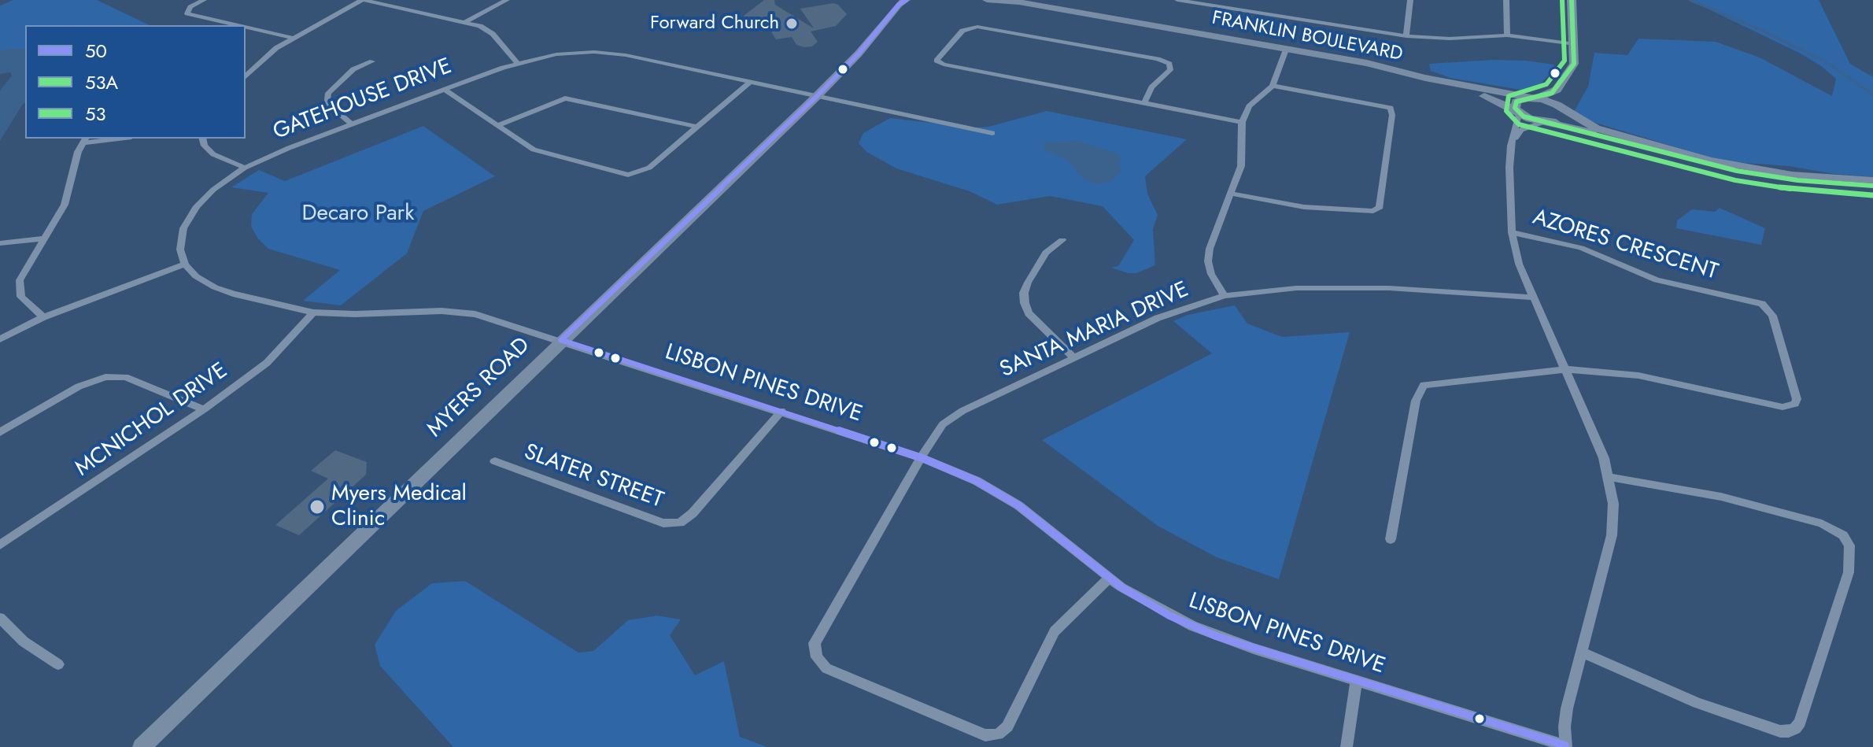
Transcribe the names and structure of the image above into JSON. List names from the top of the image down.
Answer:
{
  "streets": {
    "main road": ["FRANKLIN BOULEVARD", "MYERS ROAD"],
    "street": [
      "GATEHOUSE DRIVE",
      "AZORES CRESCENT",
      "SANTA MARIA DRIVE",
      "LISBON PINES DRIVE",
      "MCNICHOL DRIVE",
      "SLATER STREET"
    ]
  },
  "crossings": [
    ["GATEHOUSE DRIVE", "MYERS ROAD"],
    ["SANTA MARIA DRIVE", "LISBON PINES DRIVE"],
    ["LISBON PINES DRIVE", "MYERS ROAD"],
    ["LISBON PINES DRIVE", "SLATER STREET"]
  ],
  "parks": ["Decaro Park"],
  "places": ["Forward Church", "Myers Medical Clinic"],
  "lines": ["transit line 50", "transit line 53A", "transit line 53"],
  "legend": ["50", "53A", "53"]
}
